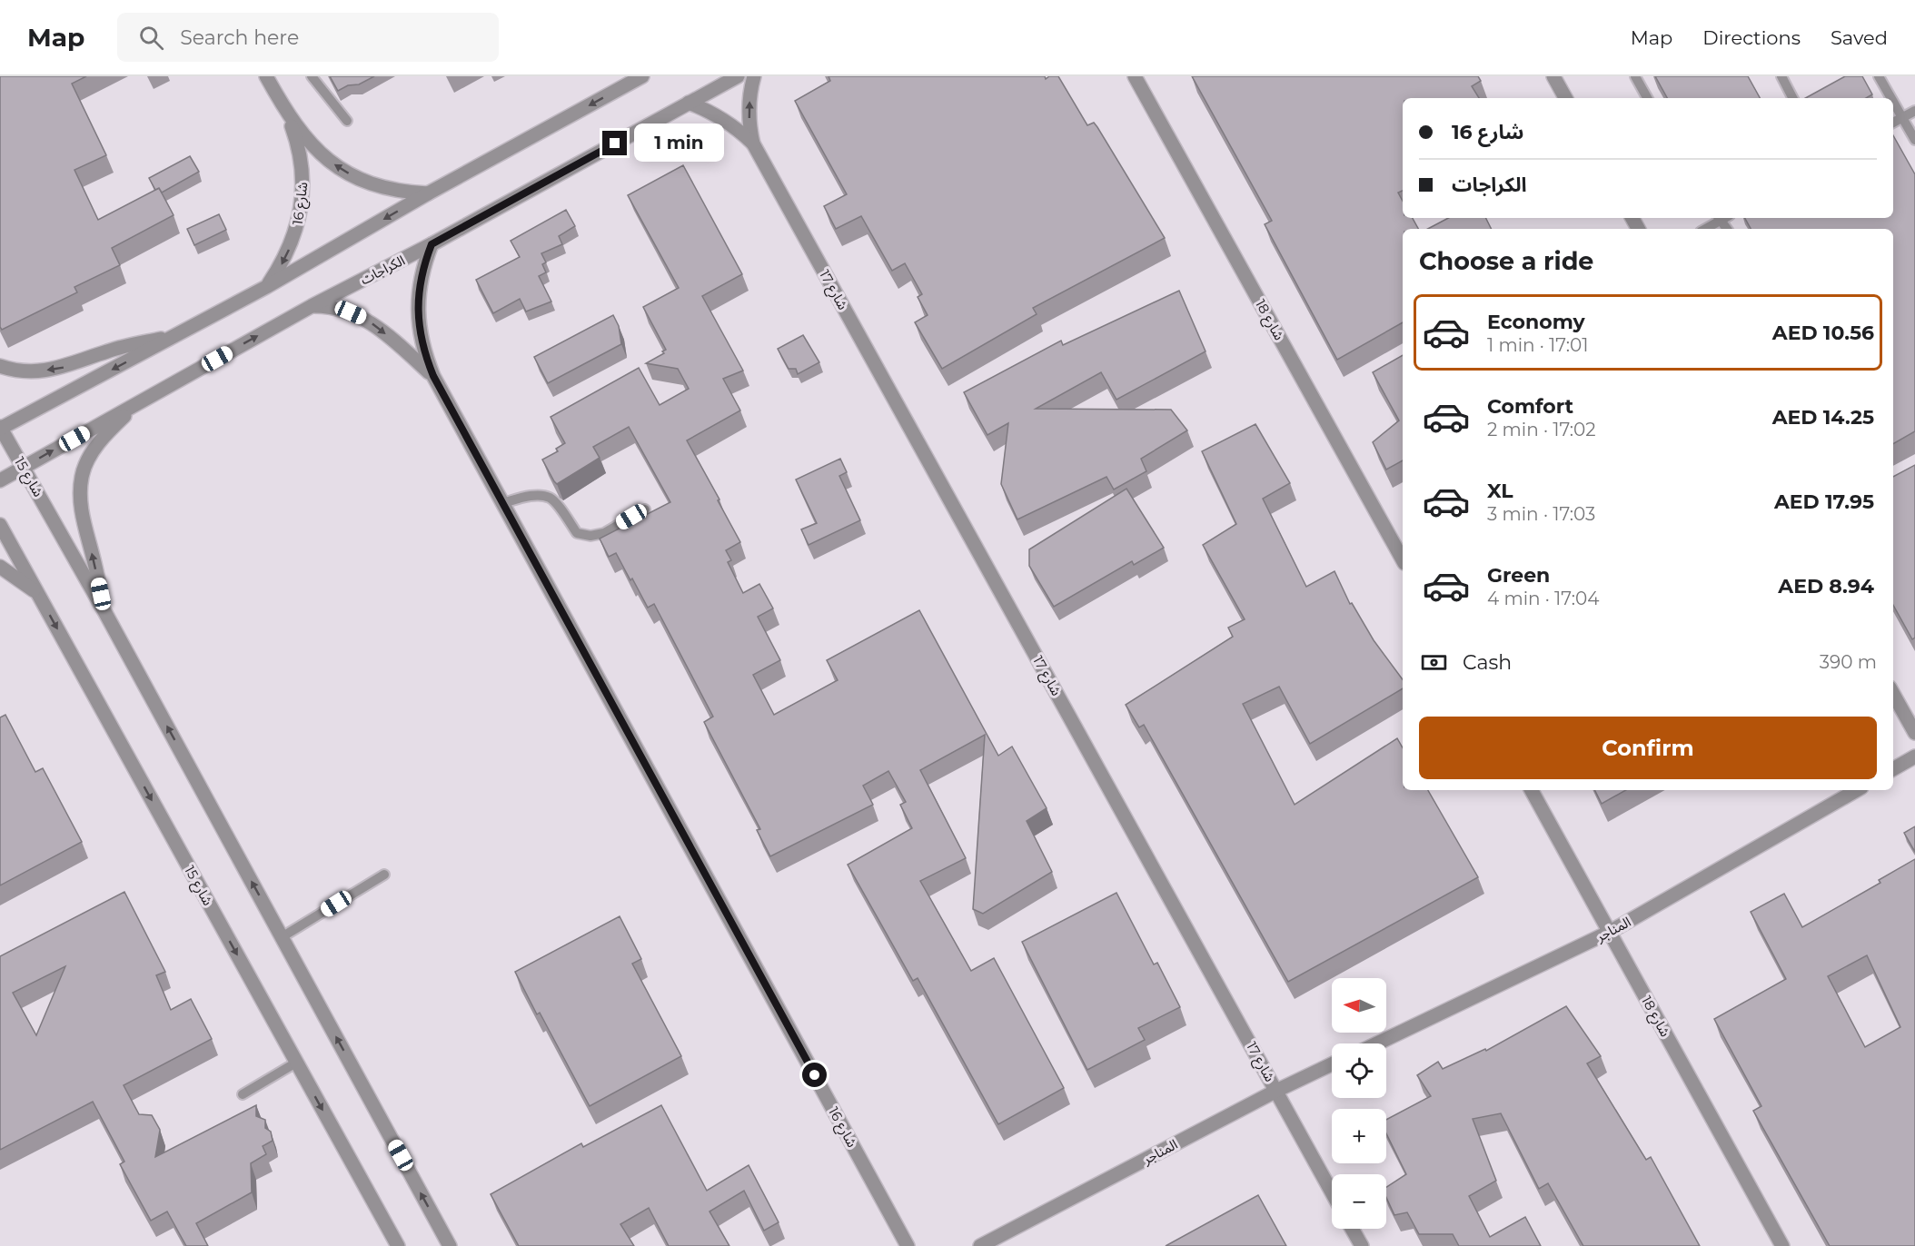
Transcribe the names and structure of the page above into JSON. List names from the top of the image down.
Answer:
{
  "streets": {
    "street": [
      "شارع 16",
      "الكراجات",
      "شارع 17",
      "شارع 18",
      "شارع 15",
      "المناجر"
    ]
  },
  "crossings": [
    ["شارع 16", "الكراجات"],
    ["الكراجات", "شارع 17"],
    ["الكراجات", "شارع 15"],
    ["شارع 17", "المناجر"],
    ["شارع 18", "المناجر"]
  ],
  "north": "left",
  "page": {
    "header": "Map",
    "search": "Search here",
    "nav": ["Map", "Directions", "Saved"],
    "banner": ["شارع 16", "الكراجات"],
    "bubble": "1 min",
    "heading": "Choose a ride",
    "list": [
      {
        "name": "Economy",
        "note": "1 min · 17:01",
        "value": "AED 10.56"
      },
      {
        "name": "Comfort",
        "note": "2 min · 17:02",
        "value": "AED 14.25"
      },
      {
        "name": "XL",
        "note": "3 min · 17:03",
        "value": "AED 17.95"
      },
      {
        "name": "Green",
        "note": "4 min · 17:04",
        "value": "AED 8.94"
      }
    ],
    "pay": ["Cash", "390 m"],
    "buttons": "Confirm",
    "map_buttons": ["+", "−"]
  }
}
